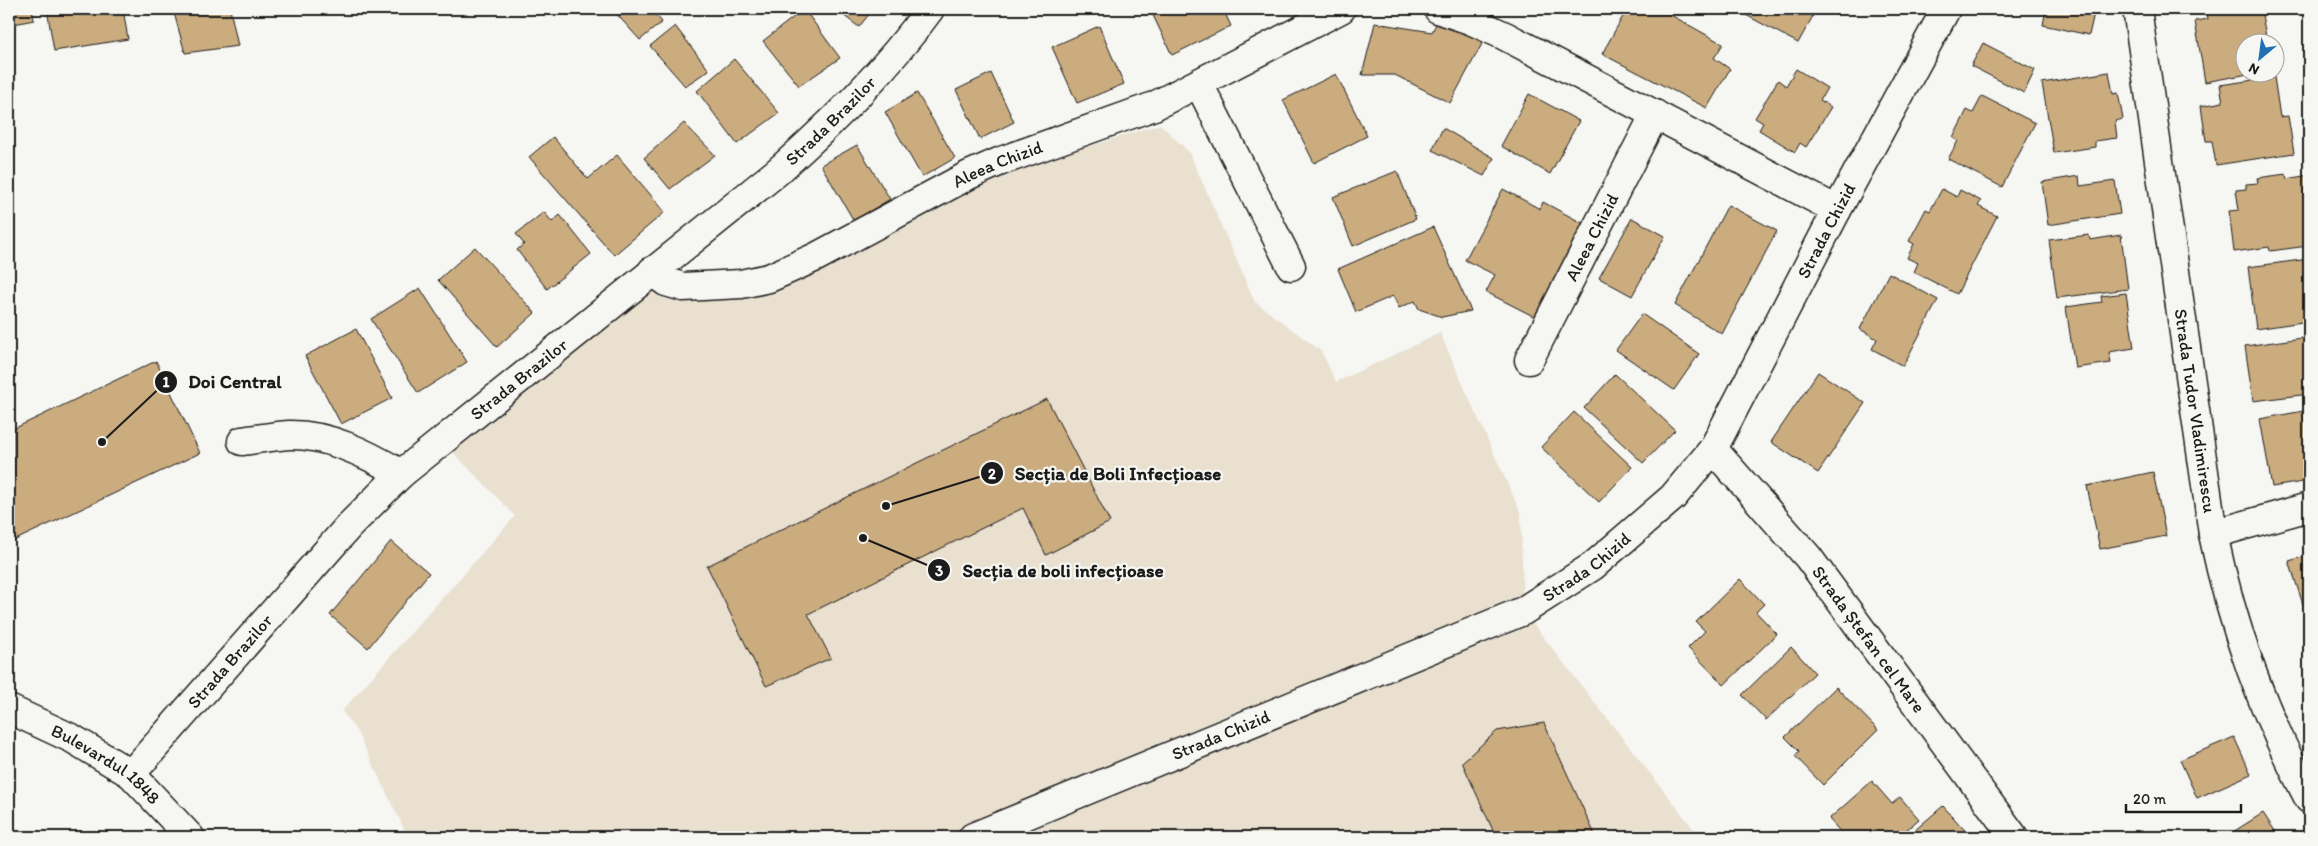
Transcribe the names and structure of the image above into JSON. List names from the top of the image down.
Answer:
{
  "streets": {
    "street": [
      "Strada Brazilor",
      "Aleea Chizid",
      "Strada Chizid",
      "Strada Tudor Vladimirescu",
      "Strada Ștefan cel Mare",
      "Bulevardul 1848"
    ]
  },
  "crossings": [
    ["Strada Brazilor", "Aleea Chizid"],
    ["Strada Brazilor", "Bulevardul 1848"],
    ["Strada Chizid", "Strada Ștefan cel Mare"]
  ],
  "places": ["Doi Central", "Secția de Boli Infecțioase", "Secția de boli infecțioase"],
  "scale_bar": "20 m",
  "north": "bottom left"
}
